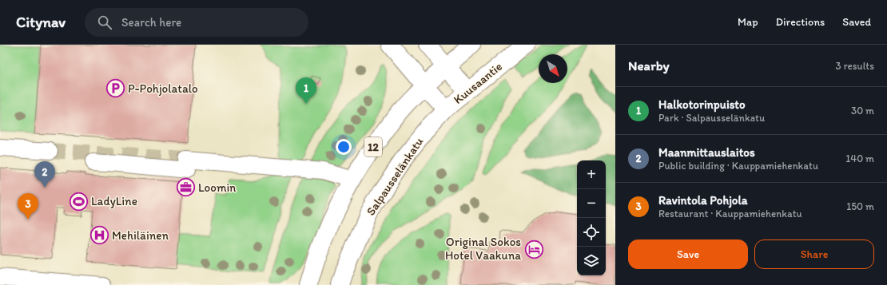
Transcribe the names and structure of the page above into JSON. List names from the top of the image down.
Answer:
{
  "streets": {
    "main road": ["Kuusaantie", "12", "Salpausselänkatu"]
  },
  "crossings": [
    ["Kuusaantie", "Salpausselänkatu"]
  ],
  "places": {
    "parking": ["P-Pohjolatalo"],
    "office": ["Loomin"],
    "sports": ["LadyLine"],
    "hospital": ["Mehiläinen"],
    "hotel": ["Original Sokos Hotel Vaakuna"]
  },
  "north": "bottom right",
  "page": {
    "header": "Citynav",
    "search": "Search here",
    "nav": ["Map", "Directions", "Saved"],
    "heading": ["Nearby", "3 results"],
    "pins": ["1", "2", "3"],
    "list": [
      {
        "mark": "1",
        "name": "Halkotorinpuisto",
        "note": "Park · Salpausselänkatu",
        "value": "30 m"
      },
      {
        "mark": "2",
        "name": "Maanmittauslaitos",
        "note": "Public building · Kauppamiehenkatu",
        "value": "140 m"
      },
      {
        "mark": "3",
        "name": "Ravintola Pohjola",
        "note": "Restaurant · Kauppamiehenkatu",
        "value": "150 m"
      }
    ],
    "map_buttons": ["+", "−"],
    "buttons": ["Save", "Share"]
  }
}
